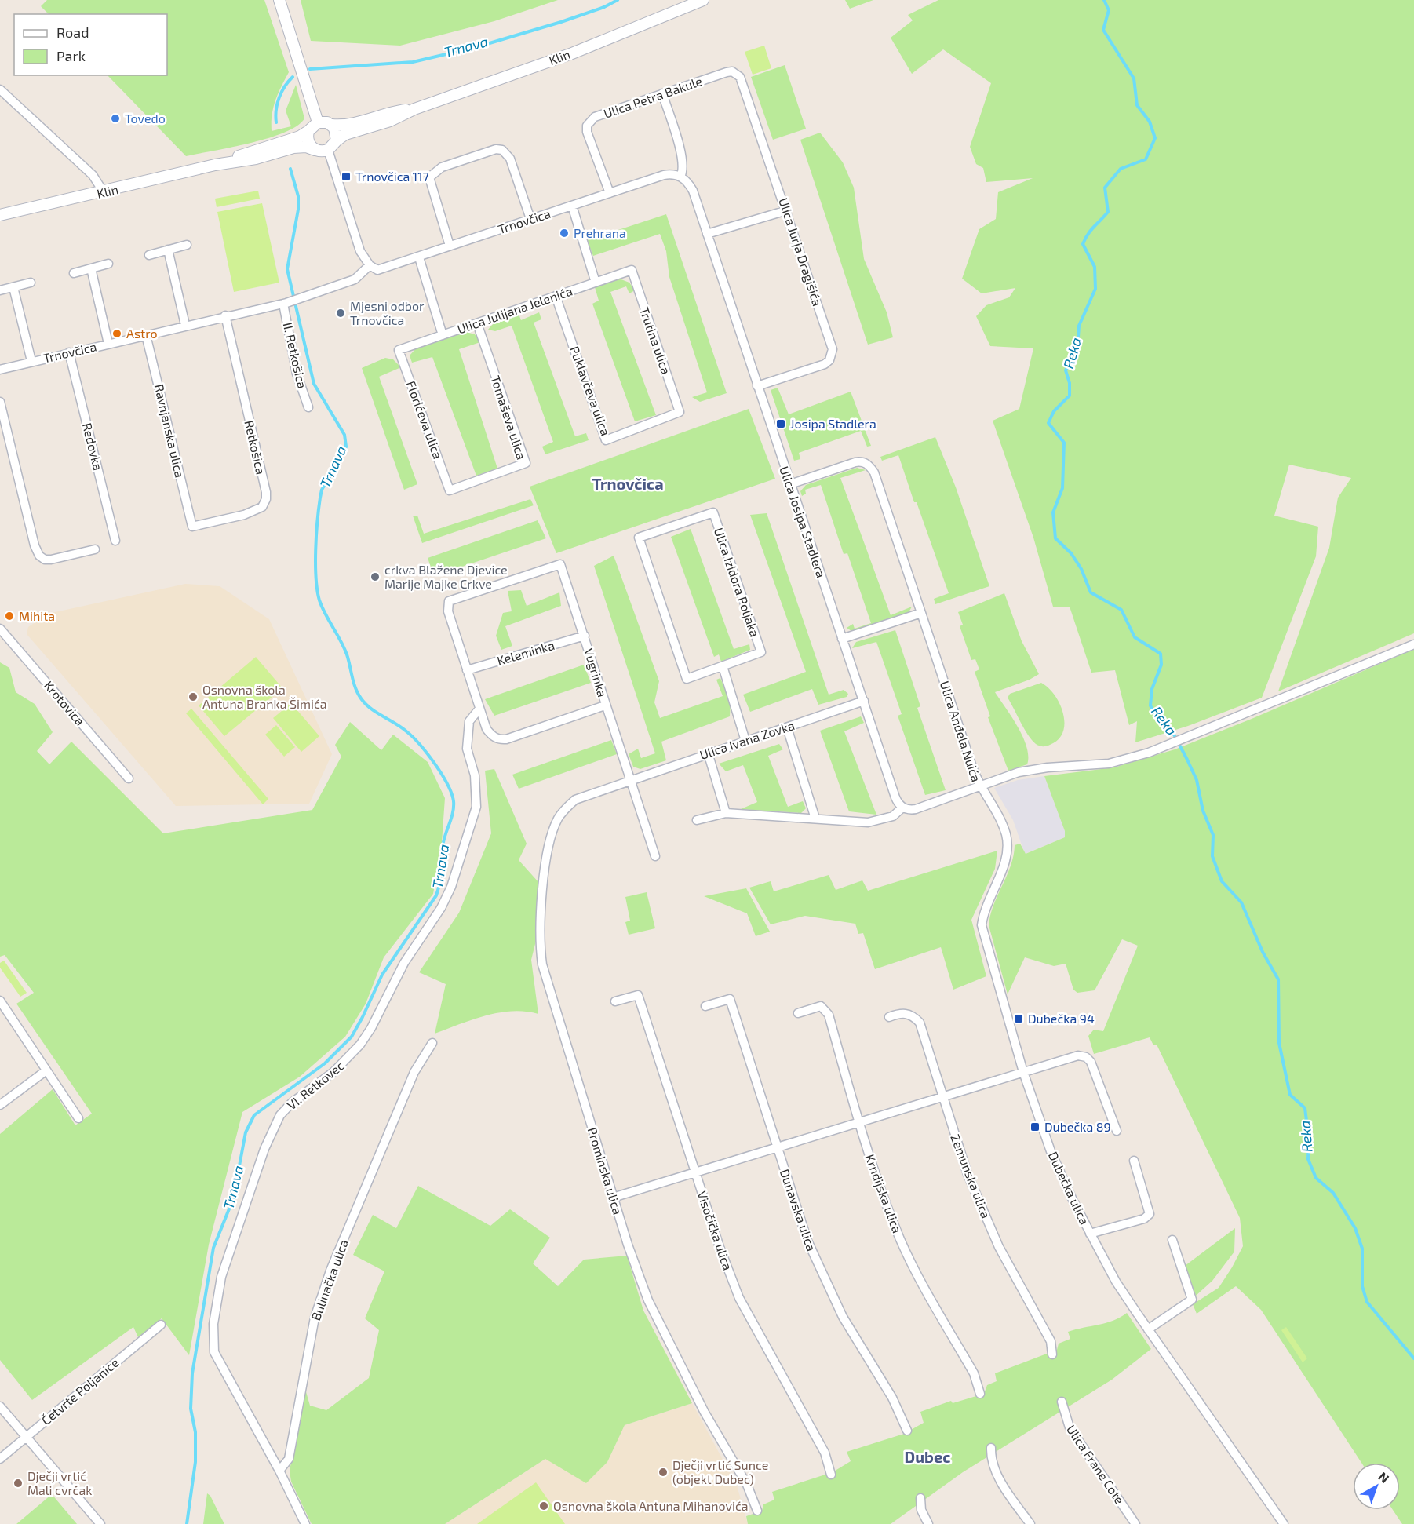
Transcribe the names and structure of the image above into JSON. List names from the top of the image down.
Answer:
{
  "streets": {
    "street": [
      "Klin",
      "Ulica Petra Bakule",
      "Trnovčica",
      "Ulica Jurja Dragišića",
      "Ulica Julijana Jelenića",
      "Trutina ulica",
      "II. Retkošica",
      "Puklavčeva ulica",
      "Tomaševa ulica",
      "Florićeva ulica",
      "Ravnjanska ulica",
      "Redovka",
      "Retkošica",
      "Ulica Josipa Stadlera",
      "Ulica Izidora Poljaka",
      "Keleminka",
      "Vugrinka",
      "Krotovica",
      "Ulica Anđela Nuića",
      "Ulica Ivana Zovka",
      "VI. Retkovec",
      "Prominska ulica",
      "Zemunska ulica",
      "Dubečka ulica",
      "Krndijska ulica",
      "Dunavska ulica",
      "Visočička ulica",
      "Bulinačka ulica",
      "Četvrte Poljanice",
      "Ulica Frane Cote"
    ]
  },
  "crossings": [
    ["Ulica Petra Bakule", "Trnovčica"],
    ["Ulica Petra Bakule", "Ulica Jurja Dragišića"],
    ["Trnovčica", "II. Retkošica"],
    ["Trnovčica", "Ravnjanska ulica"],
    ["Trnovčica", "Redovka"],
    ["Trnovčica", "Retkošica"],
    ["Trnovčica", "Ulica Josipa Stadlera"],
    ["Ulica Jurja Dragišića", "Ulica Josipa Stadlera"],
    ["Ulica Julijana Jelenića", "Trutina ulica"],
    ["Ulica Julijana Jelenića", "Puklavčeva ulica"],
    ["Ulica Julijana Jelenića", "Tomaševa ulica"],
    ["Ulica Julijana Jelenića", "Florićeva ulica"],
    ["Trutina ulica", "Puklavčeva ulica"],
    ["Tomaševa ulica", "Florićeva ulica"],
    ["Ravnjanska ulica", "Retkošica"],
    ["Ulica Josipa Stadlera", "Ulica Anđela Nuića"],
    ["Ulica Josipa Stadlera", "Ulica Ivana Zovka"],
    ["Keleminka", "Vugrinka"],
    ["Vugrinka", "Ulica Ivana Zovka"],
    ["Ulica Anđela Nuića", "Dubečka ulica"],
    ["Ulica Ivana Zovka", "Prominska ulica"],
    ["VI. Retkovec", "Bulinačka ulica"]
  ],
  "districts": ["Trnovčica", "Dubec"],
  "water": ["Trnava", "Reka"],
  "places": {
    "other": [
      "Tovedo",
      "Prehrana",
      "Mjesni odbor Trnovčica",
      "Astro",
      "crkva Blažene Djevice Marije Majke Crkve",
      "Mihita",
      "Osnovna škola Antuna Branka Šimića",
      "Dječji vrtić Sunce (objekt Dubec)",
      "Dječji vrtić Mali cvrčak",
      "Osnovna škola Antuna Mihanovića"
    ],
    "transit": [
      "Trnovčica 117",
      "Josipa Stadlera",
      "Dubečka 94",
      "Dubečka 89"
    ]
  },
  "legend": ["Road", "Park"],
  "north": "top right"
}
